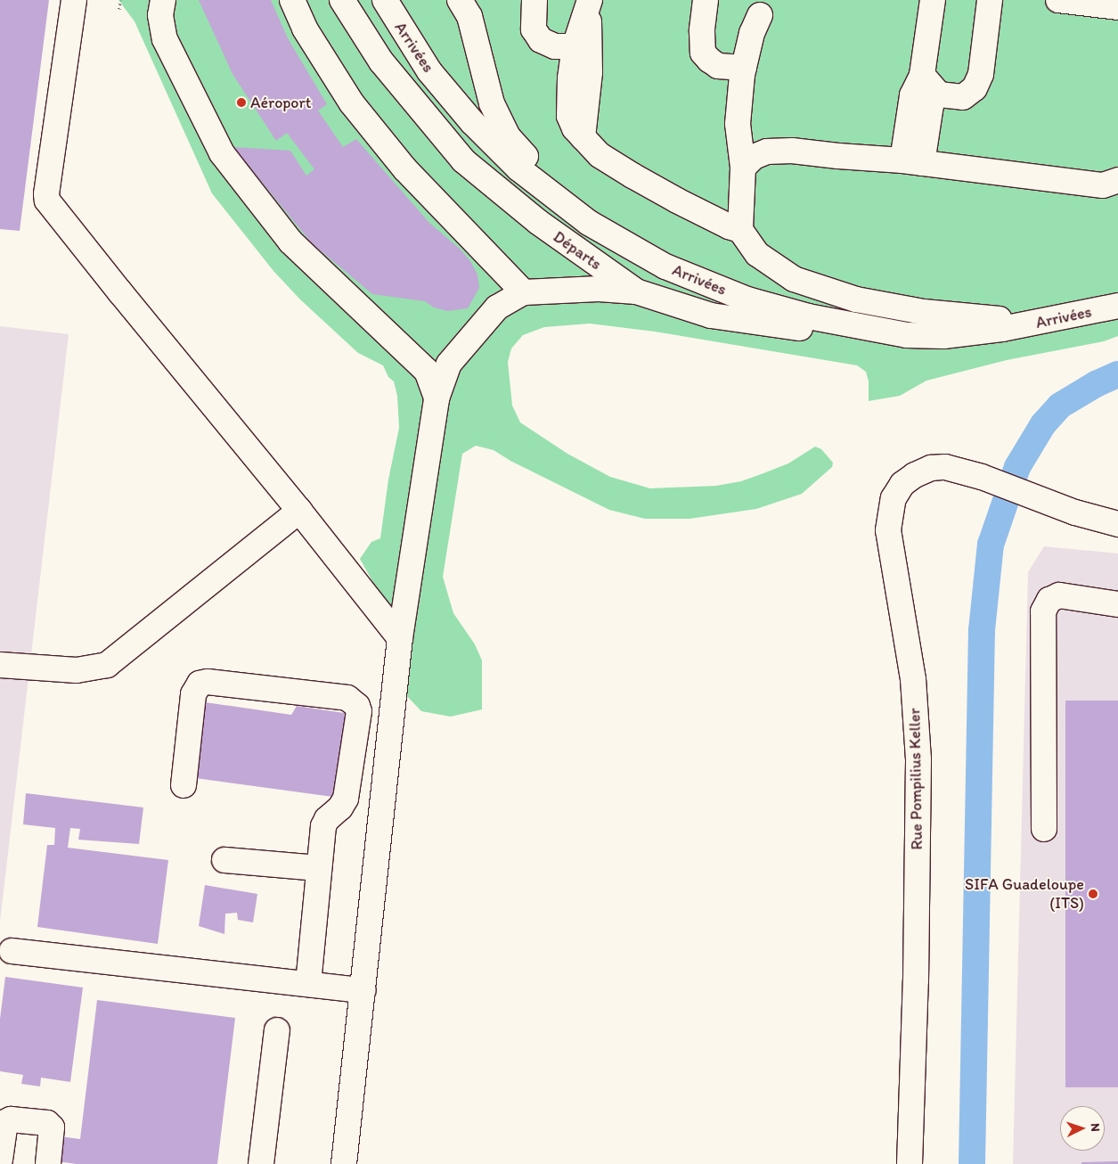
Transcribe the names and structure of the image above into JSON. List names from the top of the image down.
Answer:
{
  "streets": {
    "street": ["Arrivées", "Départs", "Rue Pompilius Keller"]
  },
  "crossings": [
    ["Arrivées", "Départs"]
  ],
  "places": ["Aéroport", "SIFA Guadeloupe (ITS)"],
  "north": "right"
}
